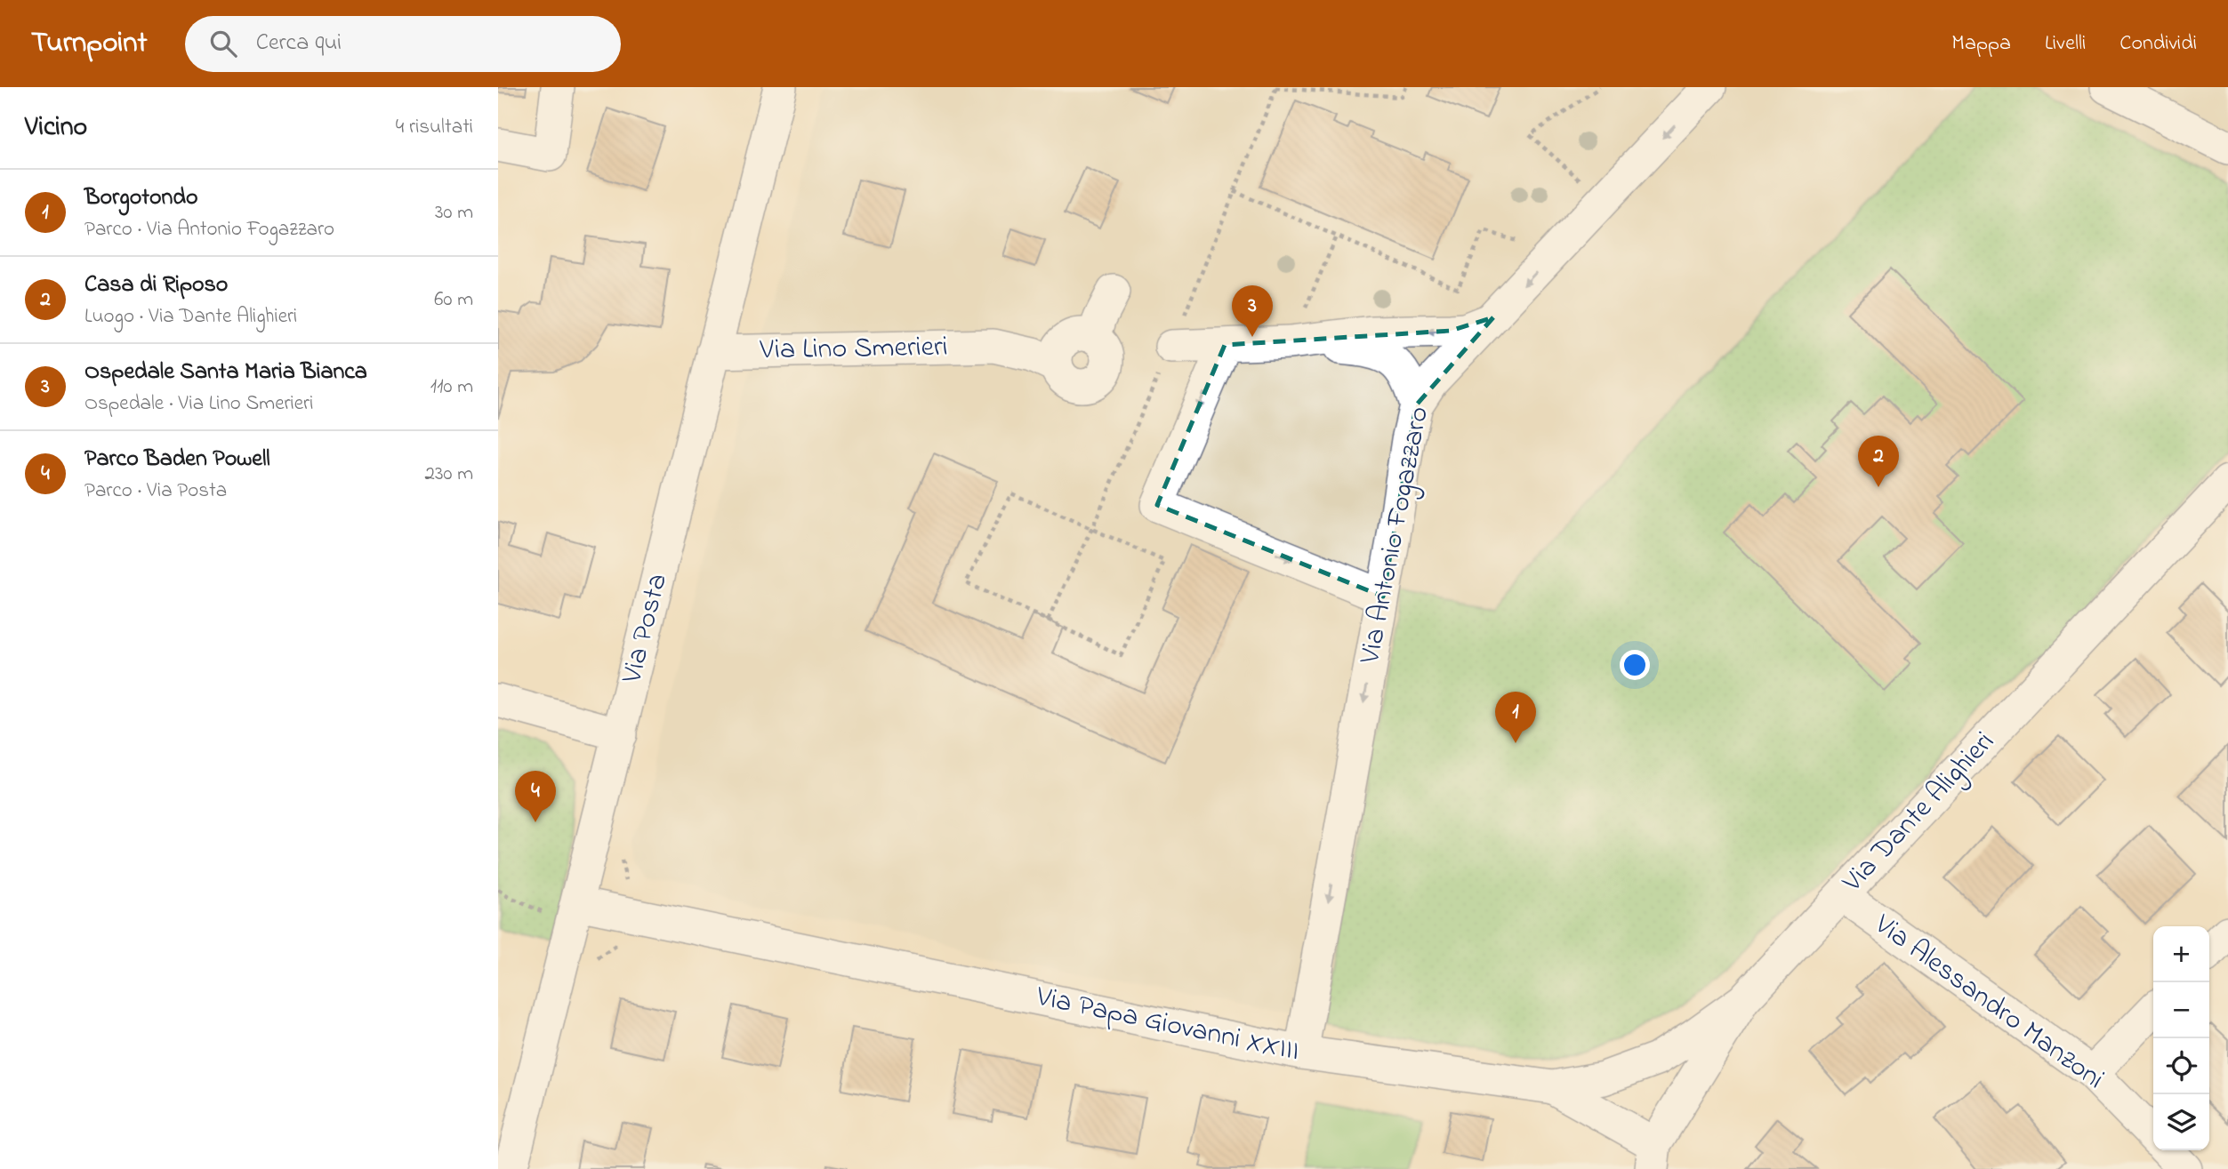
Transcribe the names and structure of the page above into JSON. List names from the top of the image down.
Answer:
{
  "streets": {
    "street": [
      "Via Lino Smerieri",
      "Via Antonio Fogazzaro",
      "Via Posta",
      "Via Dante Alighieri",
      "Via Alessandro Manzoni",
      "Via Papa Giovanni XXIII"
    ]
  },
  "crossings": [
    ["Via Lino Smerieri", "Via Posta"],
    ["Via Antonio Fogazzaro", "Via Papa Giovanni XXIII"],
    ["Via Posta", "Via Papa Giovanni XXIII"],
    ["Via Dante Alighieri", "Via Alessandro Manzoni"],
    ["Via Dante Alighieri", "Via Papa Giovanni XXIII"]
  ],
  "one_way": ["Via Antonio Fogazzaro"],
  "page": {
    "header": "Turnpoint",
    "search": "Cerca qui",
    "nav": ["Mappa", "Livelli", "Condividi"],
    "heading": ["Vicino", "4 risultati"],
    "list": [
      {
        "mark": "1",
        "name": "Borgotondo",
        "note": "Parco · Via Antonio Fogazzaro",
        "value": "30 m"
      },
      {
        "mark": "2",
        "name": "Casa di Riposo",
        "note": "Luogo · Via Dante Alighieri",
        "value": "60 m"
      },
      {
        "mark": "3",
        "name": "Ospedale Santa Maria Bianca",
        "note": "Ospedale · Via Lino Smerieri",
        "value": "110 m"
      },
      {
        "mark": "4",
        "name": "Parco Baden Powell",
        "note": "Parco · Via Posta",
        "value": "230 m"
      }
    ],
    "pins": [
      "3",
      "2",
      "1",
      "4"
    ],
    "map_buttons": ["+", "−"]
  }
}
